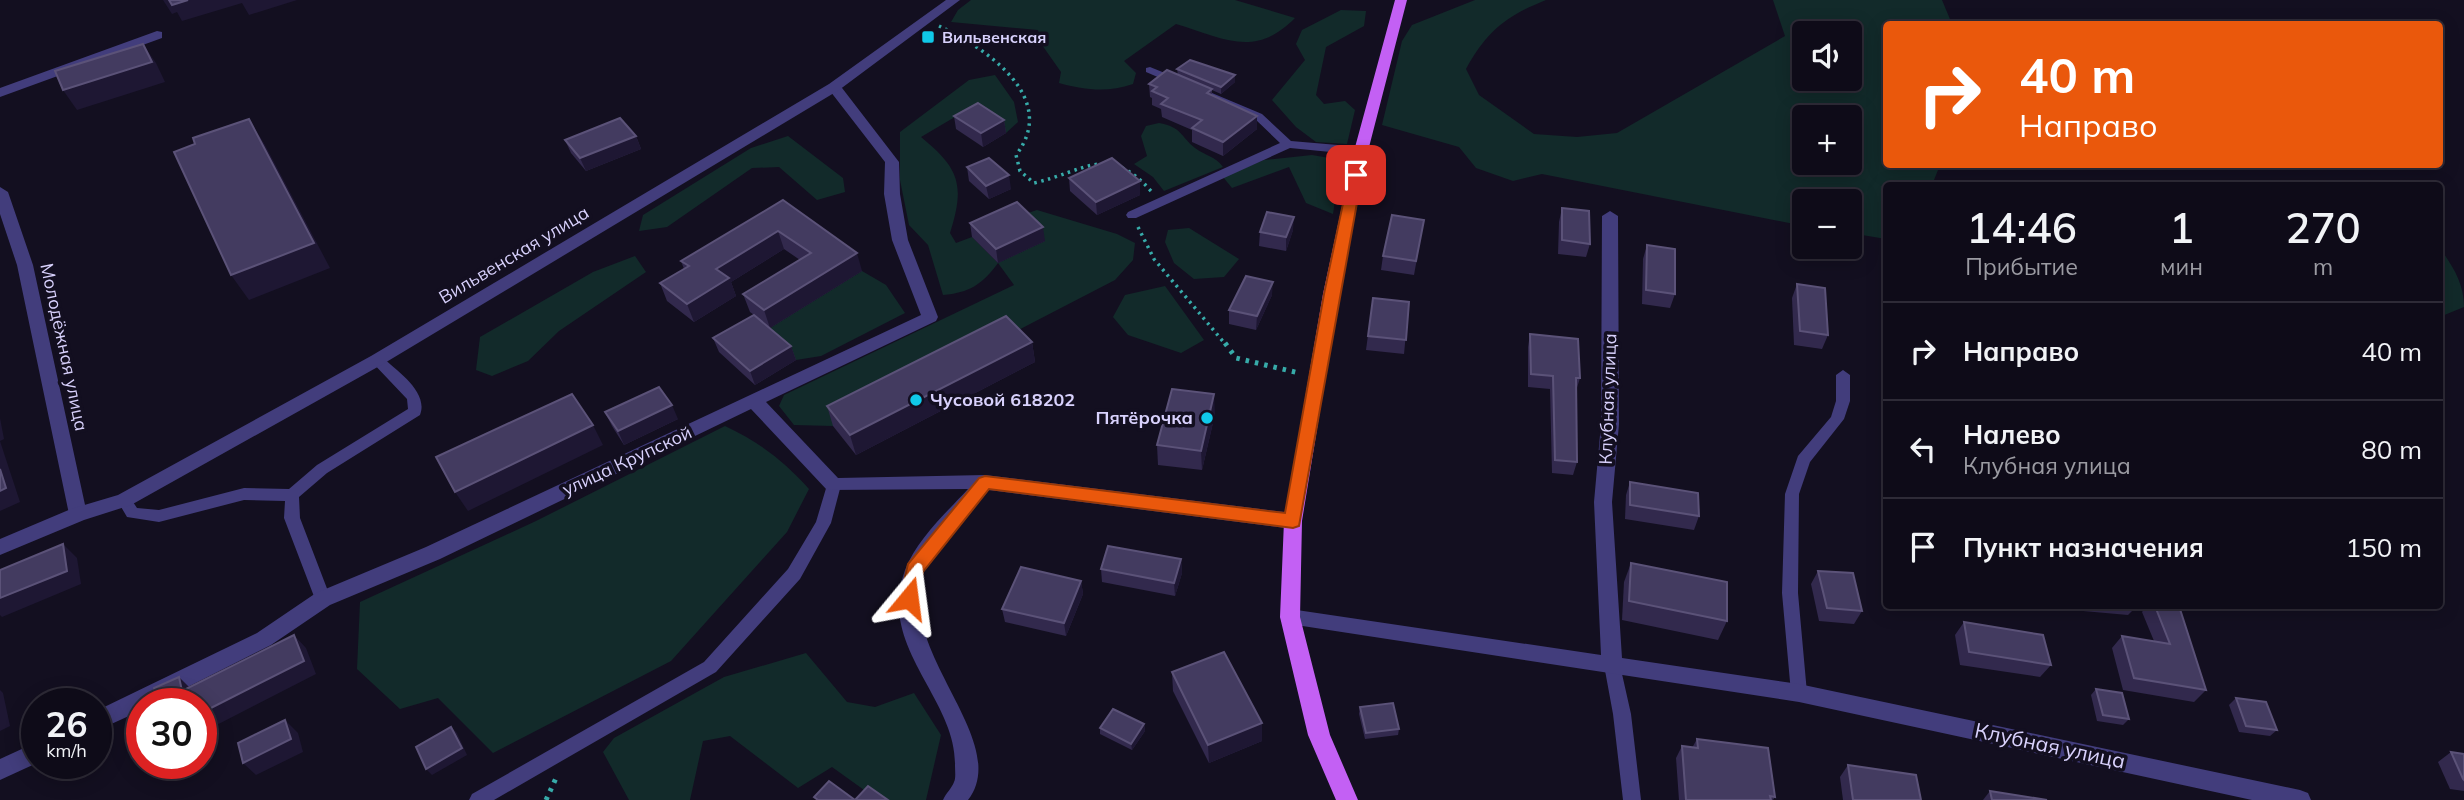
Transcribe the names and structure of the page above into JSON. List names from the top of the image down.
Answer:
{
  "streets": {
    "street": [
      "Вильвенская улица",
      "Молодёжная улица",
      "Клубная улица",
      "улица Крупской"
    ]
  },
  "crossings": [
    ["Вильвенская улица", "Молодёжная улица"],
    ["Вильвенская улица", "улица Крупской"]
  ],
  "places": {
    "transit": ["Вильвенская"],
    "other": ["Чусовой 618202", "Пятёрочка"]
  },
  "page": {
    "map_buttons": ["+", "−"],
    "turn": ["40 m", "Направо"],
    "eta": [
      "14:46",
      "Прибытие",
      "1",
      "мин",
      "270",
      "m"
    ],
    "list": [
      {
        "name": "Направо",
        "value": "40 m"
      },
      {
        "name": "Налево",
        "note": "Клубная улица",
        "value": "80 m"
      },
      {
        "name": "Пункт назначения",
        "value": "150 m"
      }
    ],
    "speed": "26 km/h",
    "limit": "30"
  }
}
